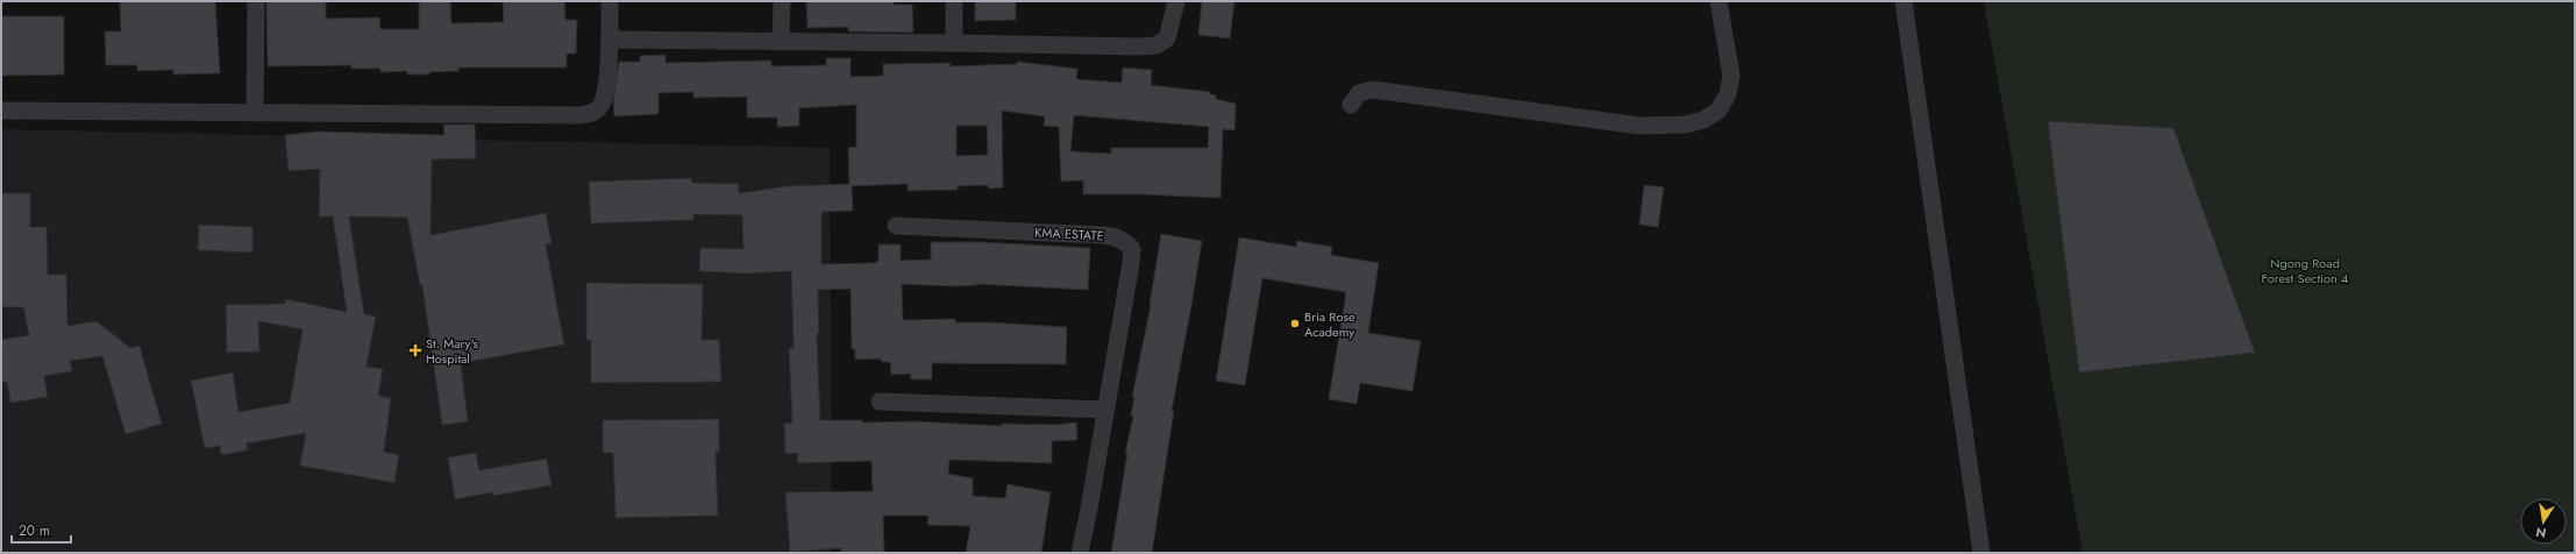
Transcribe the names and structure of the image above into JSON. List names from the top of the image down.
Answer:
{
  "streets": {
    "street": ["KMA ESTATE"]
  },
  "parks": ["Ngong Road Forest Section 4"],
  "places": {
    "other": ["Bria Rose Academy"],
    "health": ["St. Mary's Hospital"]
  },
  "scale_bar": "20 m",
  "north": "bottom"
}
